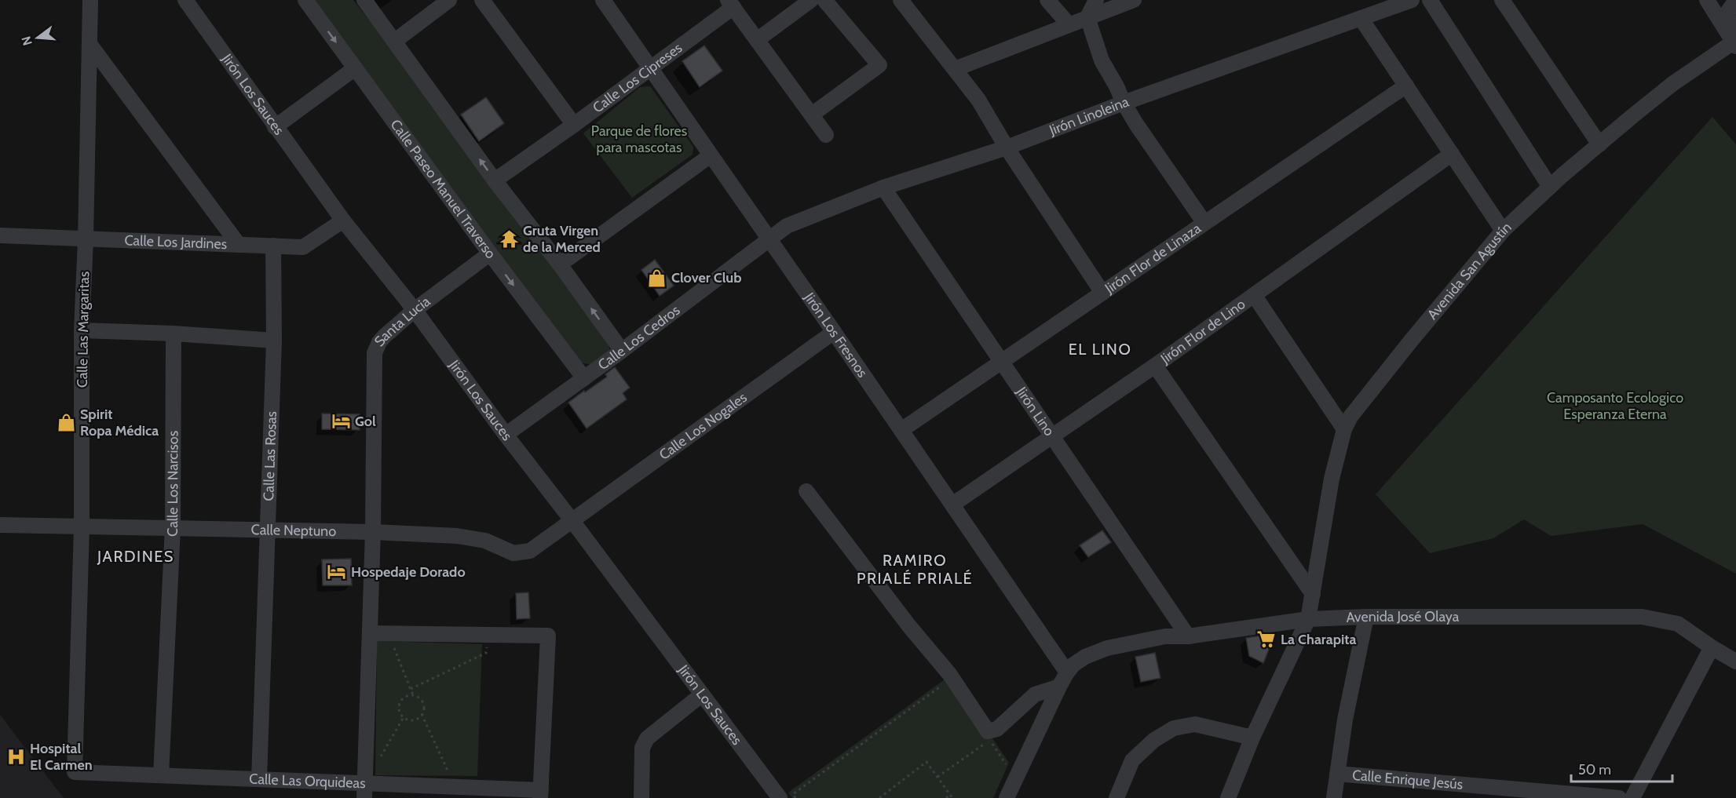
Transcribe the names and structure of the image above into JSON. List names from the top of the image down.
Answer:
{
  "streets": {
    "street": [
      "Calle Los Cipreses",
      "Jirón Los Sauces",
      "Jirón Linoleina",
      "Calle Paseo Manuel Traverso",
      "Calle Los Jardines",
      "Jirón Flor de Linaza",
      "Avenida San Agustín",
      "Santa Lucia",
      "Calle Las Margaritas",
      "Jirón Flor de Lino",
      "Jirón Los Fresnos",
      "Calle Los Cedros",
      "Jirón Lino",
      "Calle Los Nogales",
      "Calle Las Rosas",
      "Calle Los Narcisos",
      "Calle Neptuno",
      "Avenida José Olaya",
      "Calle Enrique Jesús",
      "Calle Las Orquideas"
    ]
  },
  "crossings": [
    ["Calle Los Cipreses", "Jirón Los Fresnos"],
    ["Jirón Los Sauces", "Calle Los Jardines"],
    ["Jirón Los Sauces", "Santa Lucia"],
    ["Jirón Los Sauces", "Calle Los Cedros"],
    ["Jirón Los Sauces", "Calle Los Nogales"],
    ["Jirón Los Sauces", "Calle Neptuno"],
    ["Jirón Linoleina", "Jirón Los Fresnos"],
    ["Jirón Linoleina", "Calle Los Cedros"],
    ["Jirón Linoleina", "Jirón Lino"],
    ["Calle Paseo Manuel Traverso", "Santa Lucia"],
    ["Calle Paseo Manuel Traverso", "Calle Los Cedros"],
    ["Calle Los Jardines", "Calle Las Margaritas"],
    ["Calle Los Jardines", "Calle Las Rosas"],
    ["Jirón Flor de Linaza", "Jirón Los Fresnos"],
    ["Jirón Flor de Linaza", "Jirón Lino"],
    ["Avenida San Agustín", "Avenida José Olaya"],
    ["Santa Lucia", "Calle Neptuno"],
    ["Santa Lucia", "Calle Las Orquideas"],
    ["Calle Las Margaritas", "Calle Neptuno"],
    ["Calle Las Margaritas", "Calle Las Orquideas"],
    ["Jirón Flor de Lino", "Jirón Los Fresnos"],
    ["Jirón Flor de Lino", "Jirón Lino"],
    ["Jirón Los Fresnos", "Calle Los Cedros"],
    ["Jirón Los Fresnos", "Calle Los Nogales"],
    ["Jirón Los Fresnos", "Avenida José Olaya"],
    ["Jirón Lino", "Avenida José Olaya"],
    ["Calle Los Nogales", "Calle Neptuno"],
    ["Calle Las Rosas", "Calle Neptuno"],
    ["Calle Las Rosas", "Calle Las Orquideas"],
    ["Calle Los Narcisos", "Calle Neptuno"],
    ["Calle Los Narcisos", "Calle Las Orquideas"]
  ],
  "districts": ["EL LINO", "JARDINES", "RAMIRO PRIALÉ PRIALÉ"],
  "parks": ["Parque de flores para mascotas", "Camposanto Ecologico Esperanza Eterna"],
  "places": {
    "temple": ["Gruta Virgen de la Merced"],
    "shop": ["Clover Club", "Spirit Ropa Médica"],
    "hotel": ["Gol", "Hospedaje Dorado"],
    "supermarket": ["La Charapita"],
    "hospital": ["Hospital El Carmen"]
  },
  "scale_bar": "50 m",
  "north": "left"
}
